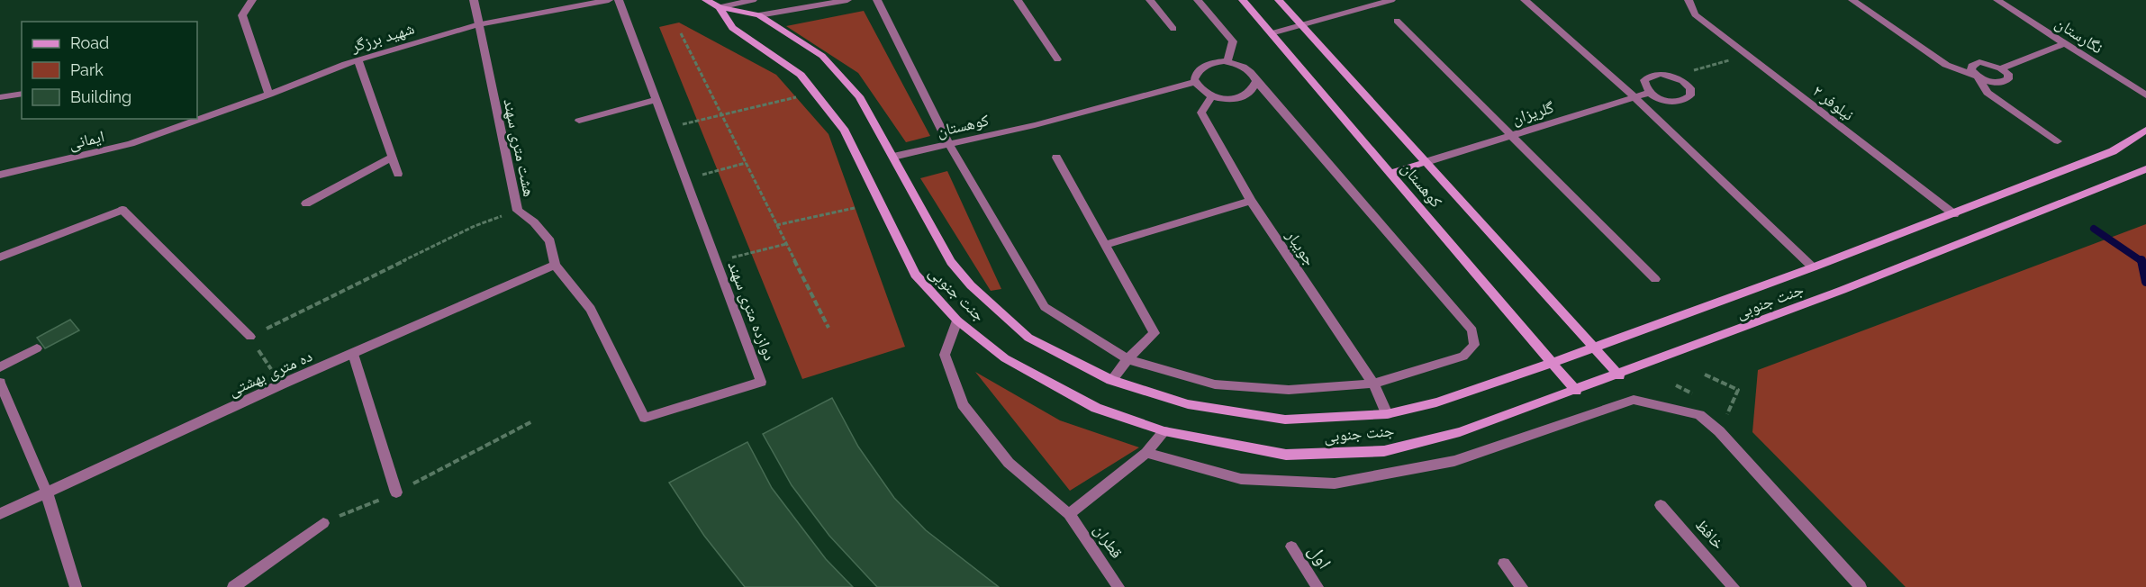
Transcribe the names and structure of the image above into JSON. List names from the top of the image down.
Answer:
{
  "streets": {
    "main road": ["کوهستان", "جنت جنوبی"],
    "street": [
      "نگارستان",
      "شهید برزگر",
      "نیلوفر ۲",
      "گلریزان",
      "ایمانی",
      "هشت متری سهند",
      "جویبار",
      "دوازده متری سهند",
      "ده متری بهشتی",
      "خافظ",
      "قطران",
      "اول"
    ]
  },
  "crossings": [
    ["شهید برزگر", "ایمانی"],
    ["شهید برزگر", "هشت متری سهند"],
    ["نیلوفر ۲", "جنت جنوبی"],
    ["گلریزان", "کوهستان"],
    ["کوهستان", "جویبار"],
    ["کوهستان", "جنت جنوبی"],
    ["هشت متری سهند", "دوازده متری سهند"],
    ["هشت متری سهند", "ده متری بهشتی"],
    ["جویبار", "جنت جنوبی"],
    ["جنت جنوبی", "قطران"],
    ["دوازده متری سهند", "ده متری بهشتی"]
  ],
  "legend": ["Road", "Park", "Building"]
}
